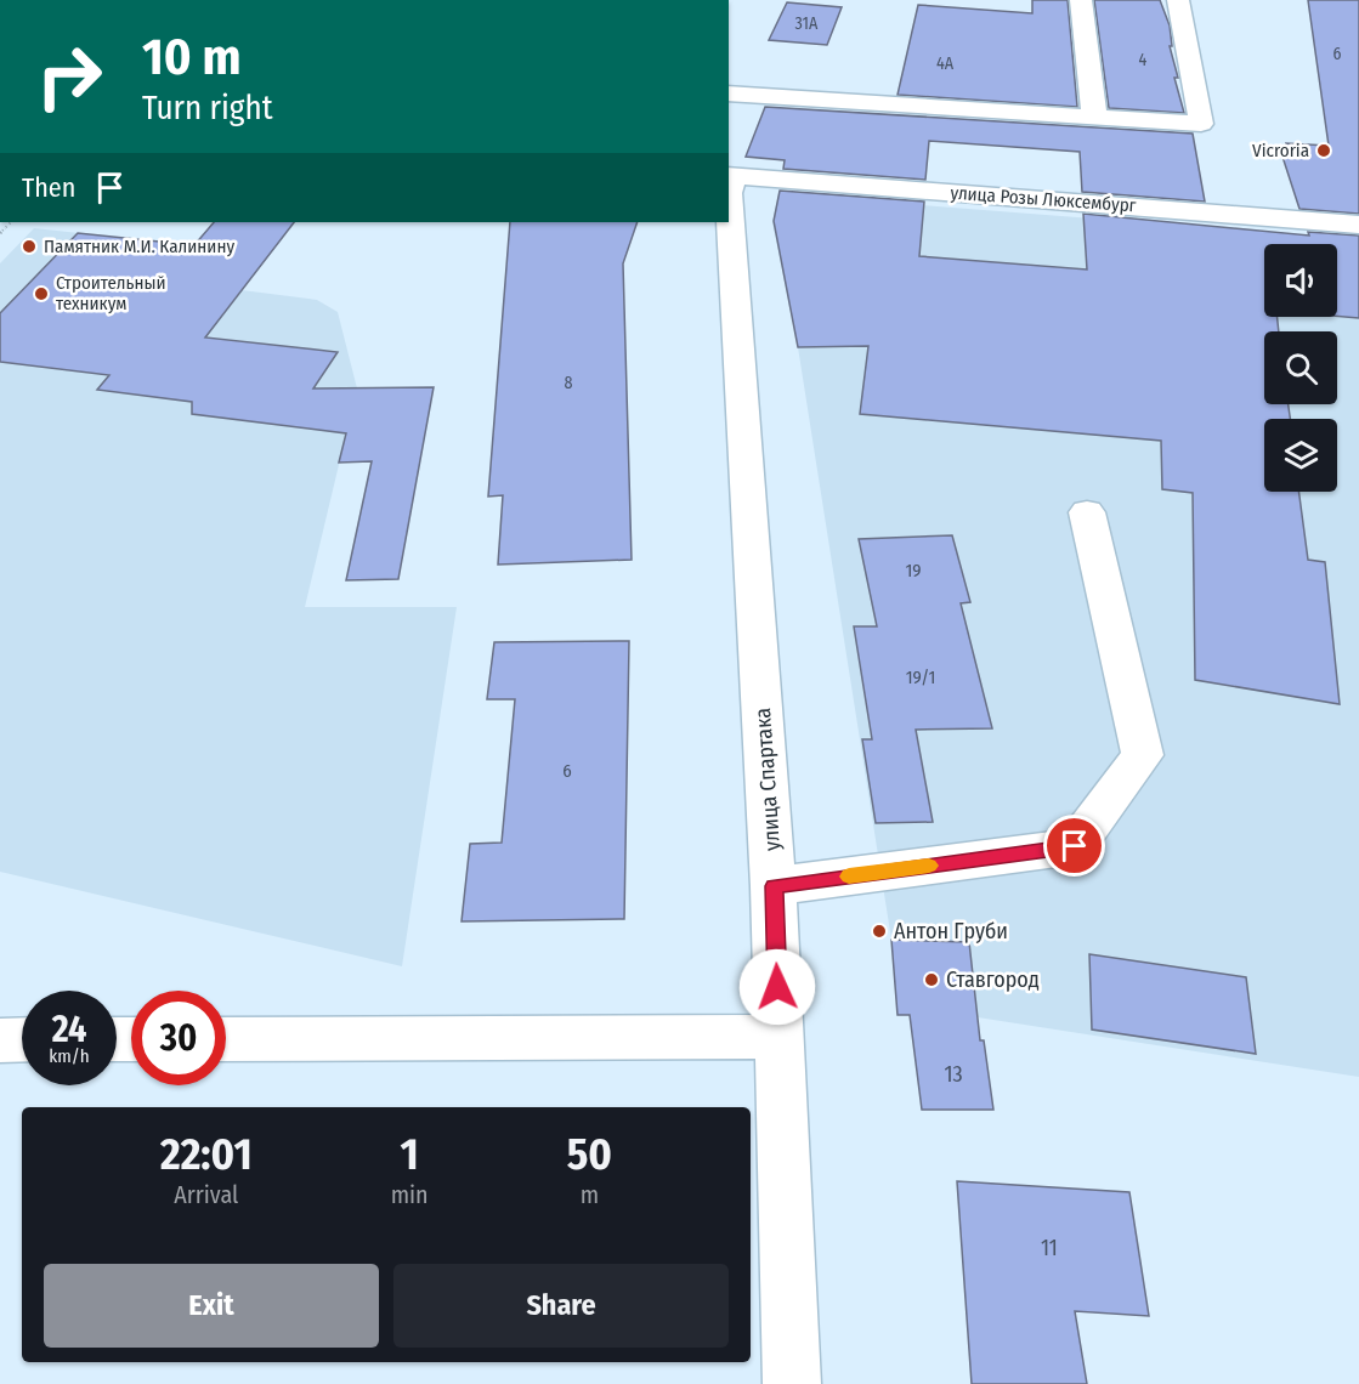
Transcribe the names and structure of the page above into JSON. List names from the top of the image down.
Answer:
{
  "streets": {
    "street": ["улица Розы Люксембург", "улица Спартака"]
  },
  "crossings": [
    ["улица Розы Люксембург", "улица Спартака"]
  ],
  "places": [
    "Vicroria",
    "Памятник М.И. Калинину",
    "Строительный техникум",
    "Антон Груби",
    "Ставгород"
  ],
  "house_numbers": [
    "31А",
    "6",
    "4",
    "4А",
    "8",
    "19",
    "19/1",
    "6",
    "13",
    "11"
  ],
  "page": {
    "turn": ["10 m", "Turn right"],
    "then": "Then",
    "speed": "24 km/h",
    "limit": "30",
    "eta": [
      "22:01",
      "Arrival",
      "1",
      "min",
      "50",
      "m"
    ],
    "buttons": ["Exit", "Share"]
  }
}
